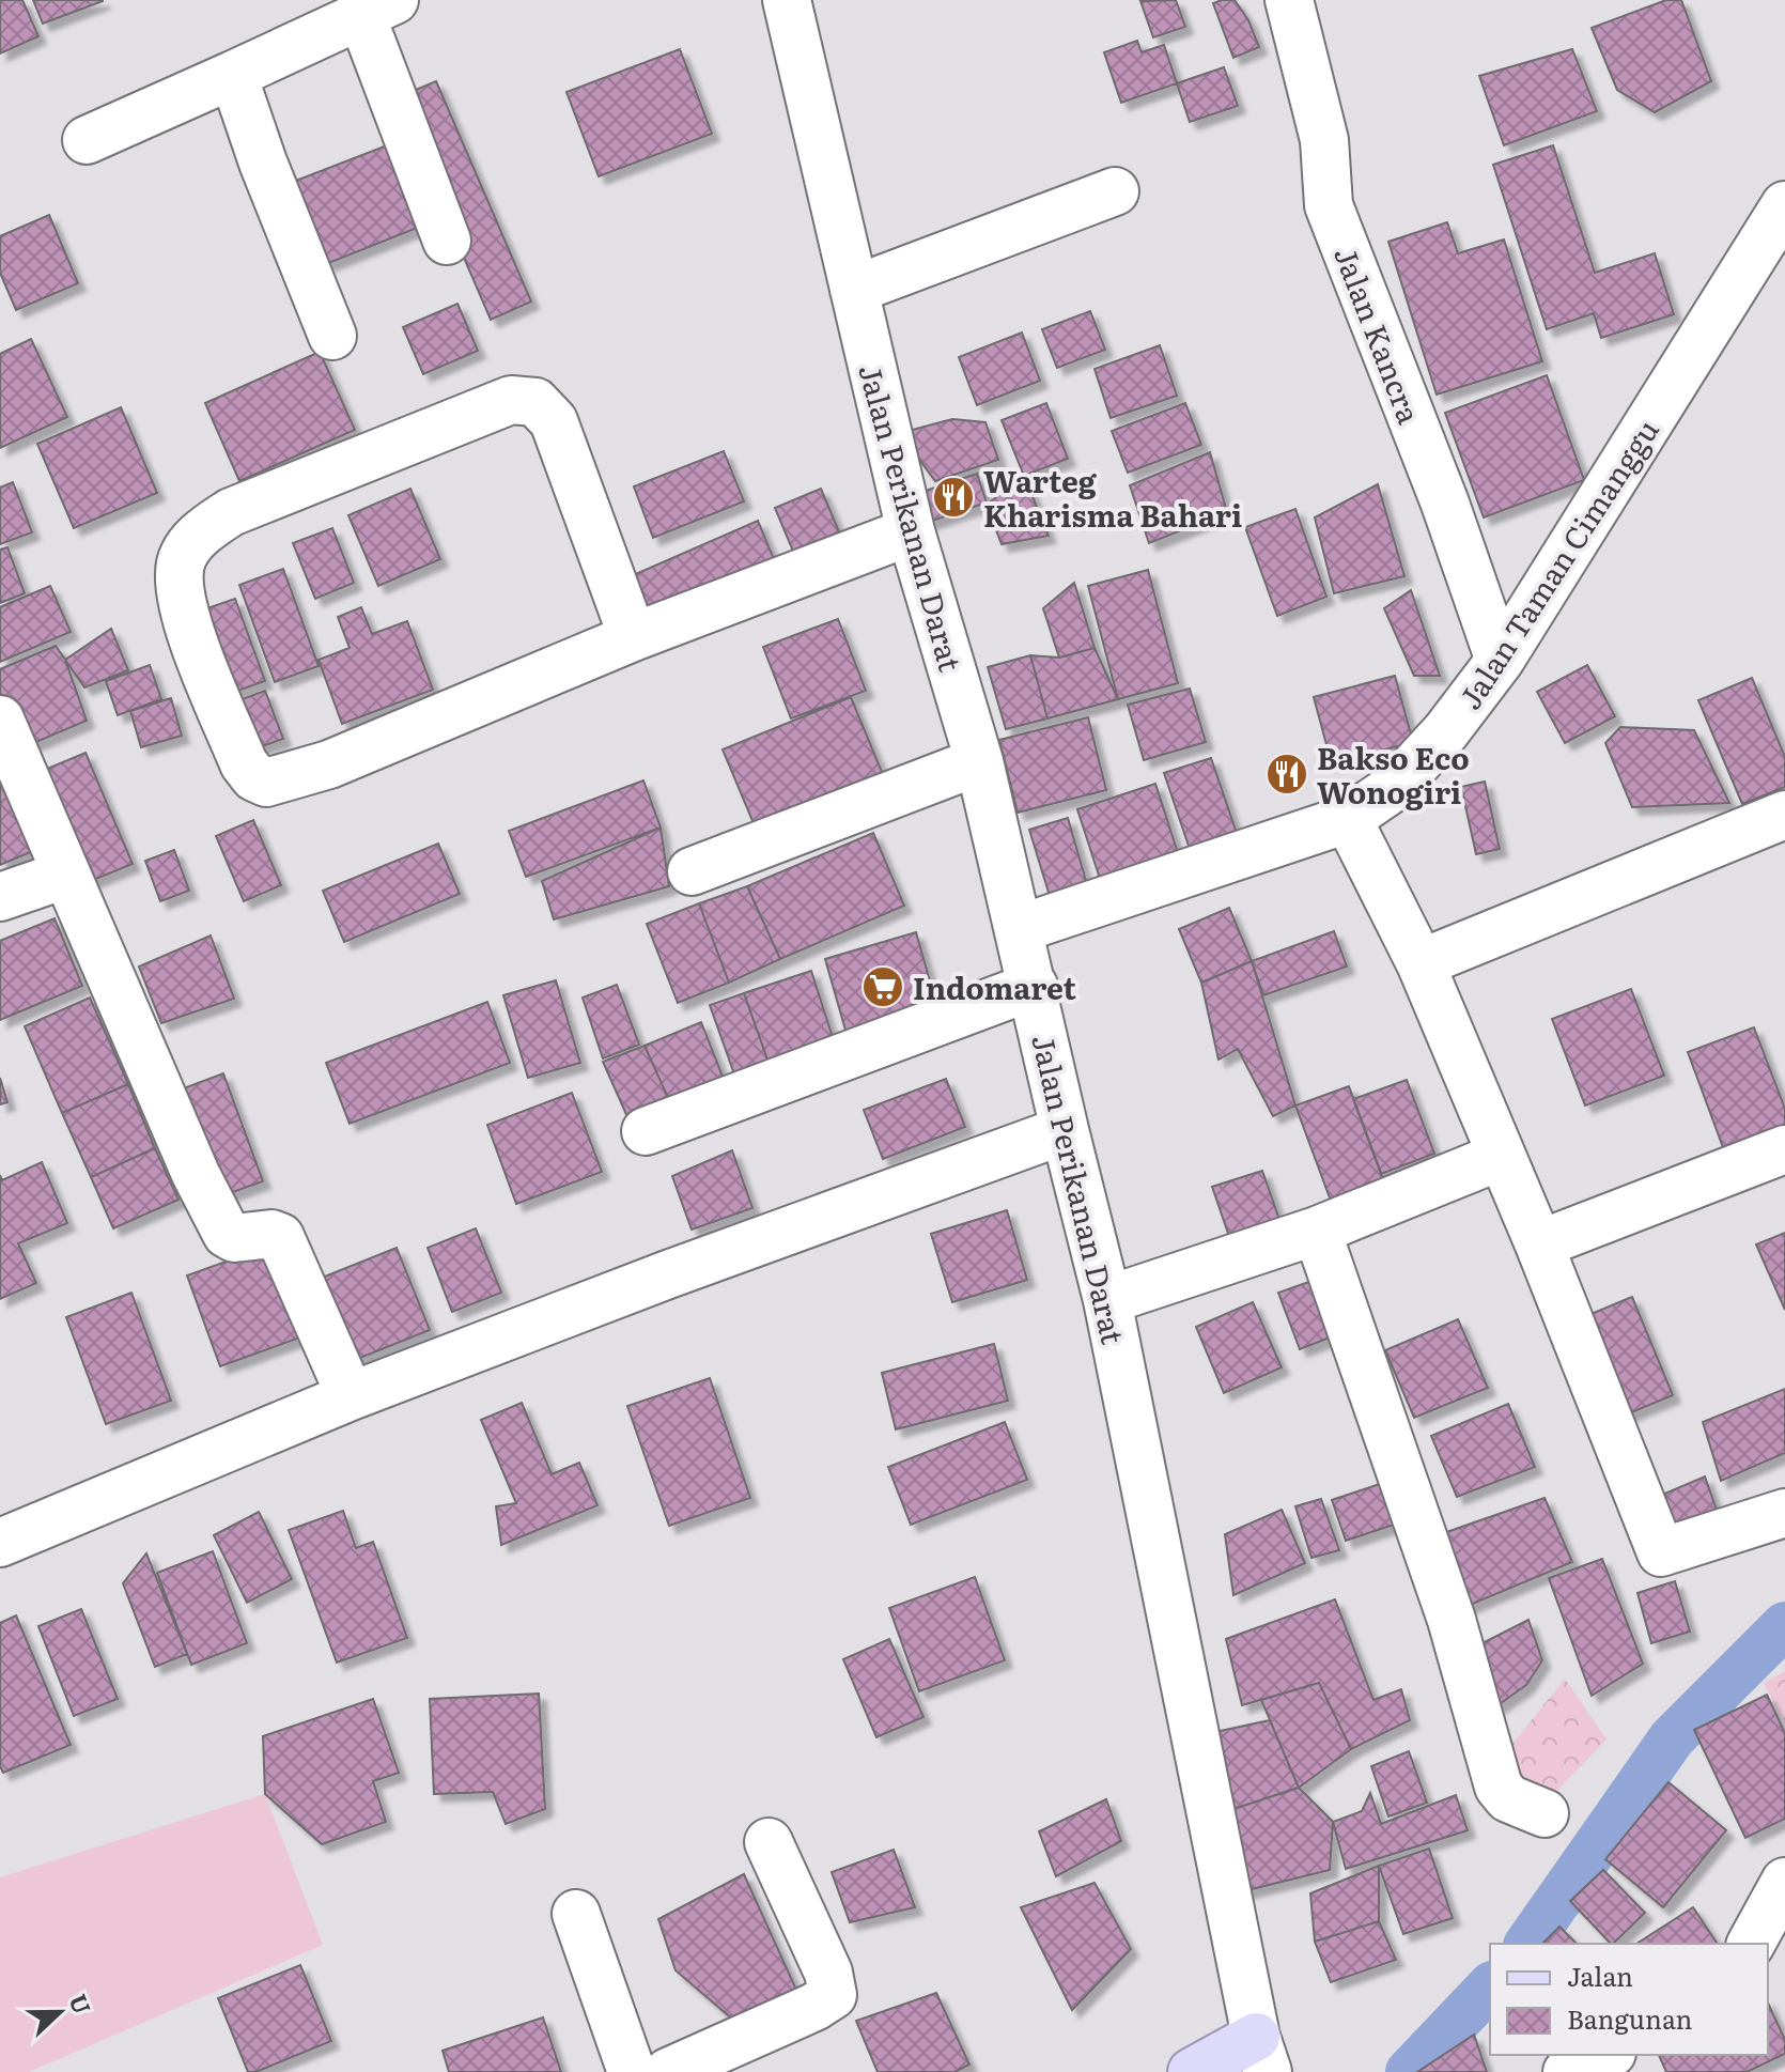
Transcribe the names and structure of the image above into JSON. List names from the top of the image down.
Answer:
{
  "streets": {
    "street": ["Jalan Kancra", "Jalan Perikanan Darat", "Jalan Taman Cimanggu"]
  },
  "crossings": [
    ["Jalan Kancra", "Jalan Taman Cimanggu"],
    ["Jalan Perikanan Darat", "Jalan Taman Cimanggu"]
  ],
  "places": {
    "restaurant": ["Warteg Kharisma Bahari", "Bakso Eco Wonogiri"],
    "supermarket": ["Indomaret"]
  },
  "legend": ["Jalan", "Bangunan"],
  "north": "right"
}
